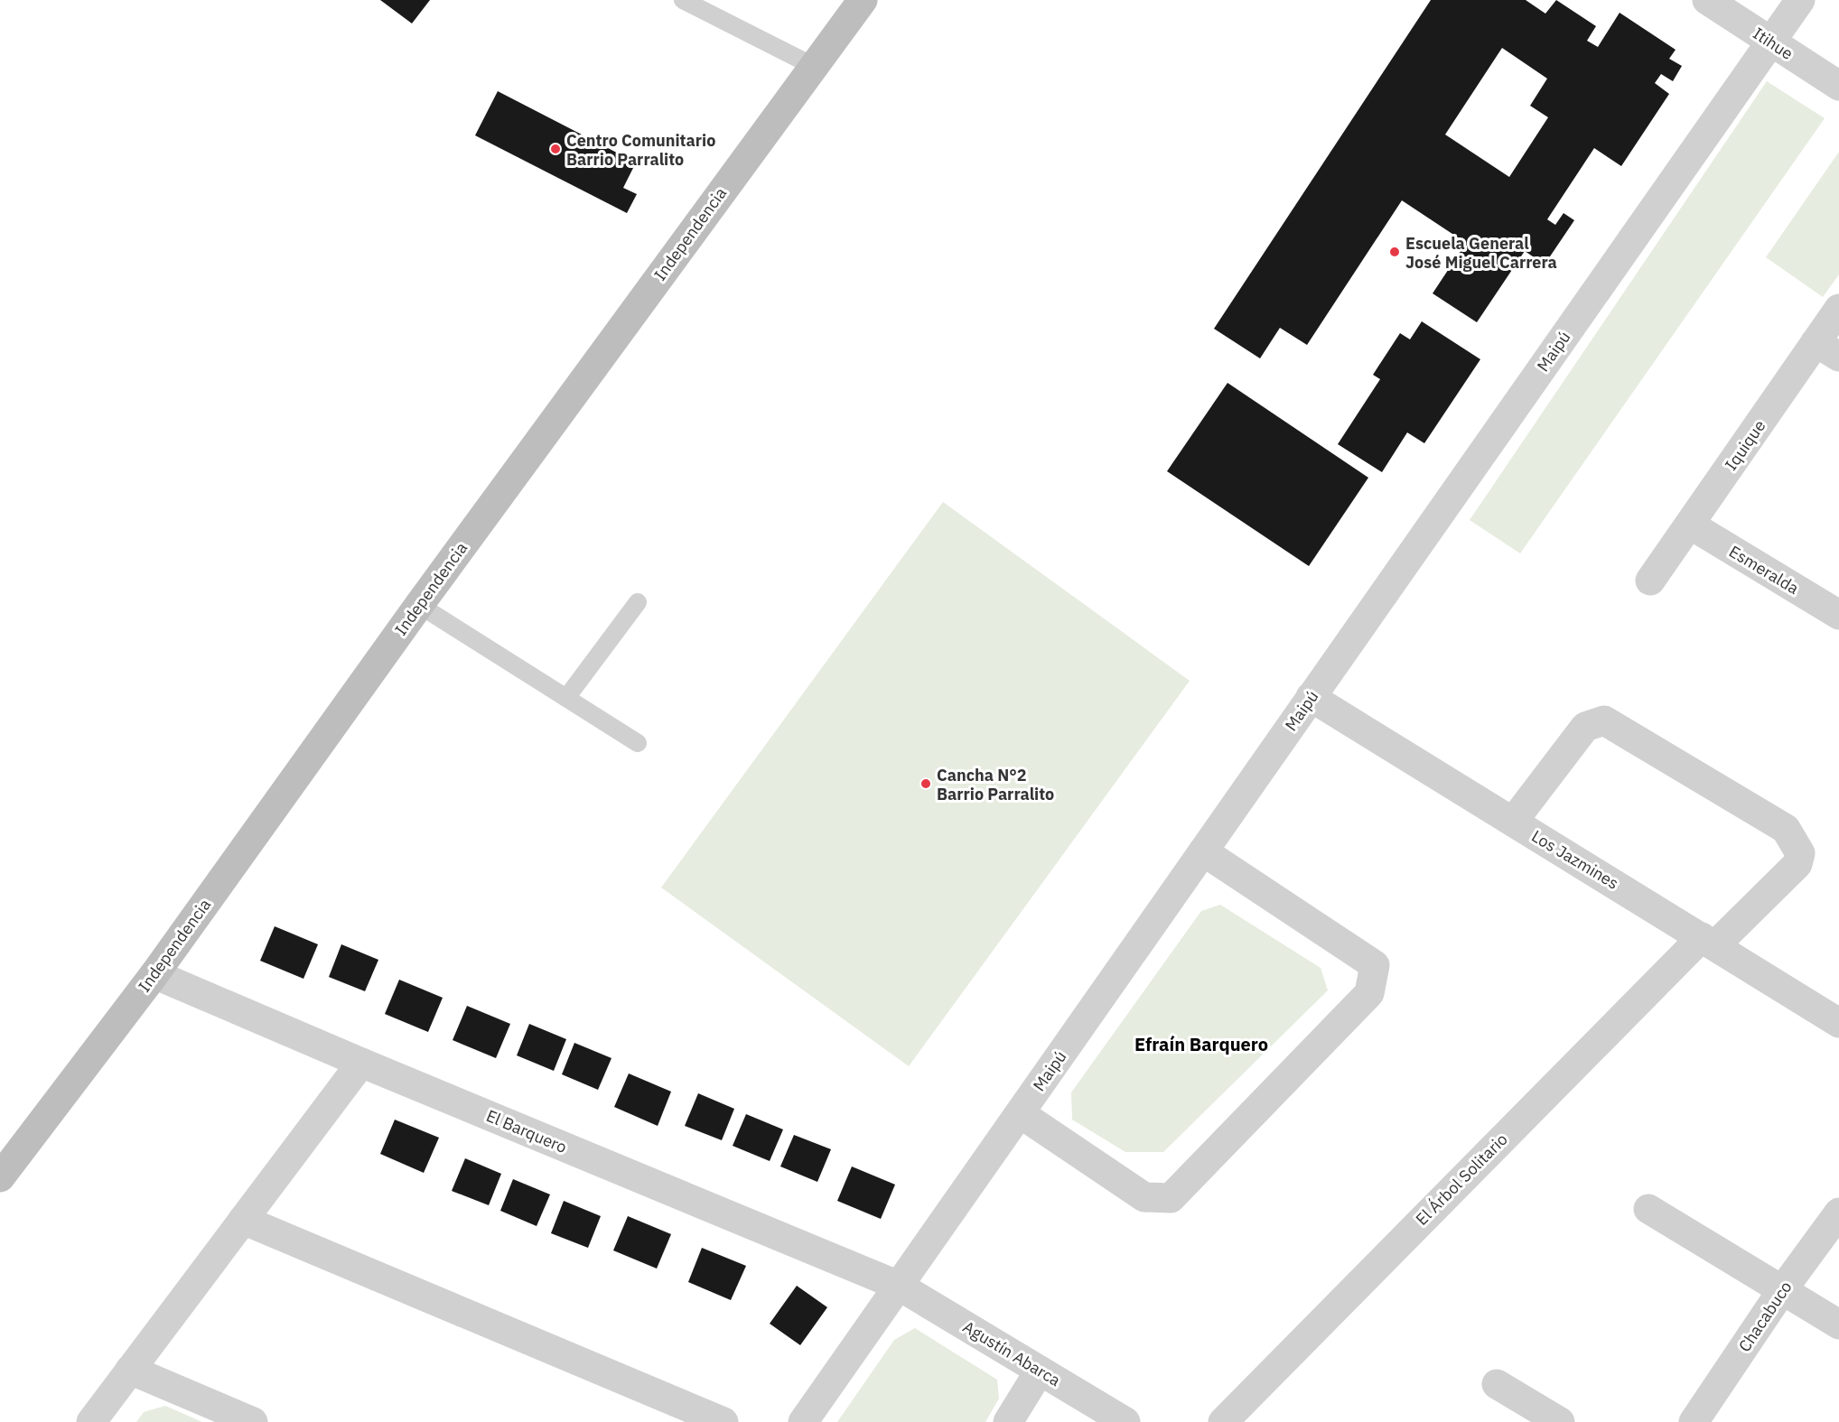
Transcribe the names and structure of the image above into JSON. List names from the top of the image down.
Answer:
{
  "streets": {
    "street": [
      "Itihue",
      "Independencia",
      "Maipú",
      "Iquique",
      "Esmeralda",
      "Los Jazmines",
      "El Barquero",
      "El Árbol Solitario",
      "Chacabuco",
      "Agustín Abarca"
    ]
  },
  "crossings": [
    ["Itihue", "Maipú"],
    ["Independencia", "El Barquero"],
    ["Maipú", "Los Jazmines"],
    ["Maipú", "El Barquero"],
    ["Maipú", "Agustín Abarca"],
    ["Iquique", "Esmeralda"],
    ["Los Jazmines", "El Árbol Solitario"],
    ["El Barquero", "Agustín Abarca"]
  ],
  "districts": ["Efraín Barquero"],
  "places": ["Centro Comunitario Barrio Parralito", "Escuela General José Miguel Carrera", "Cancha N°2 Barrio Parralito"]
}
